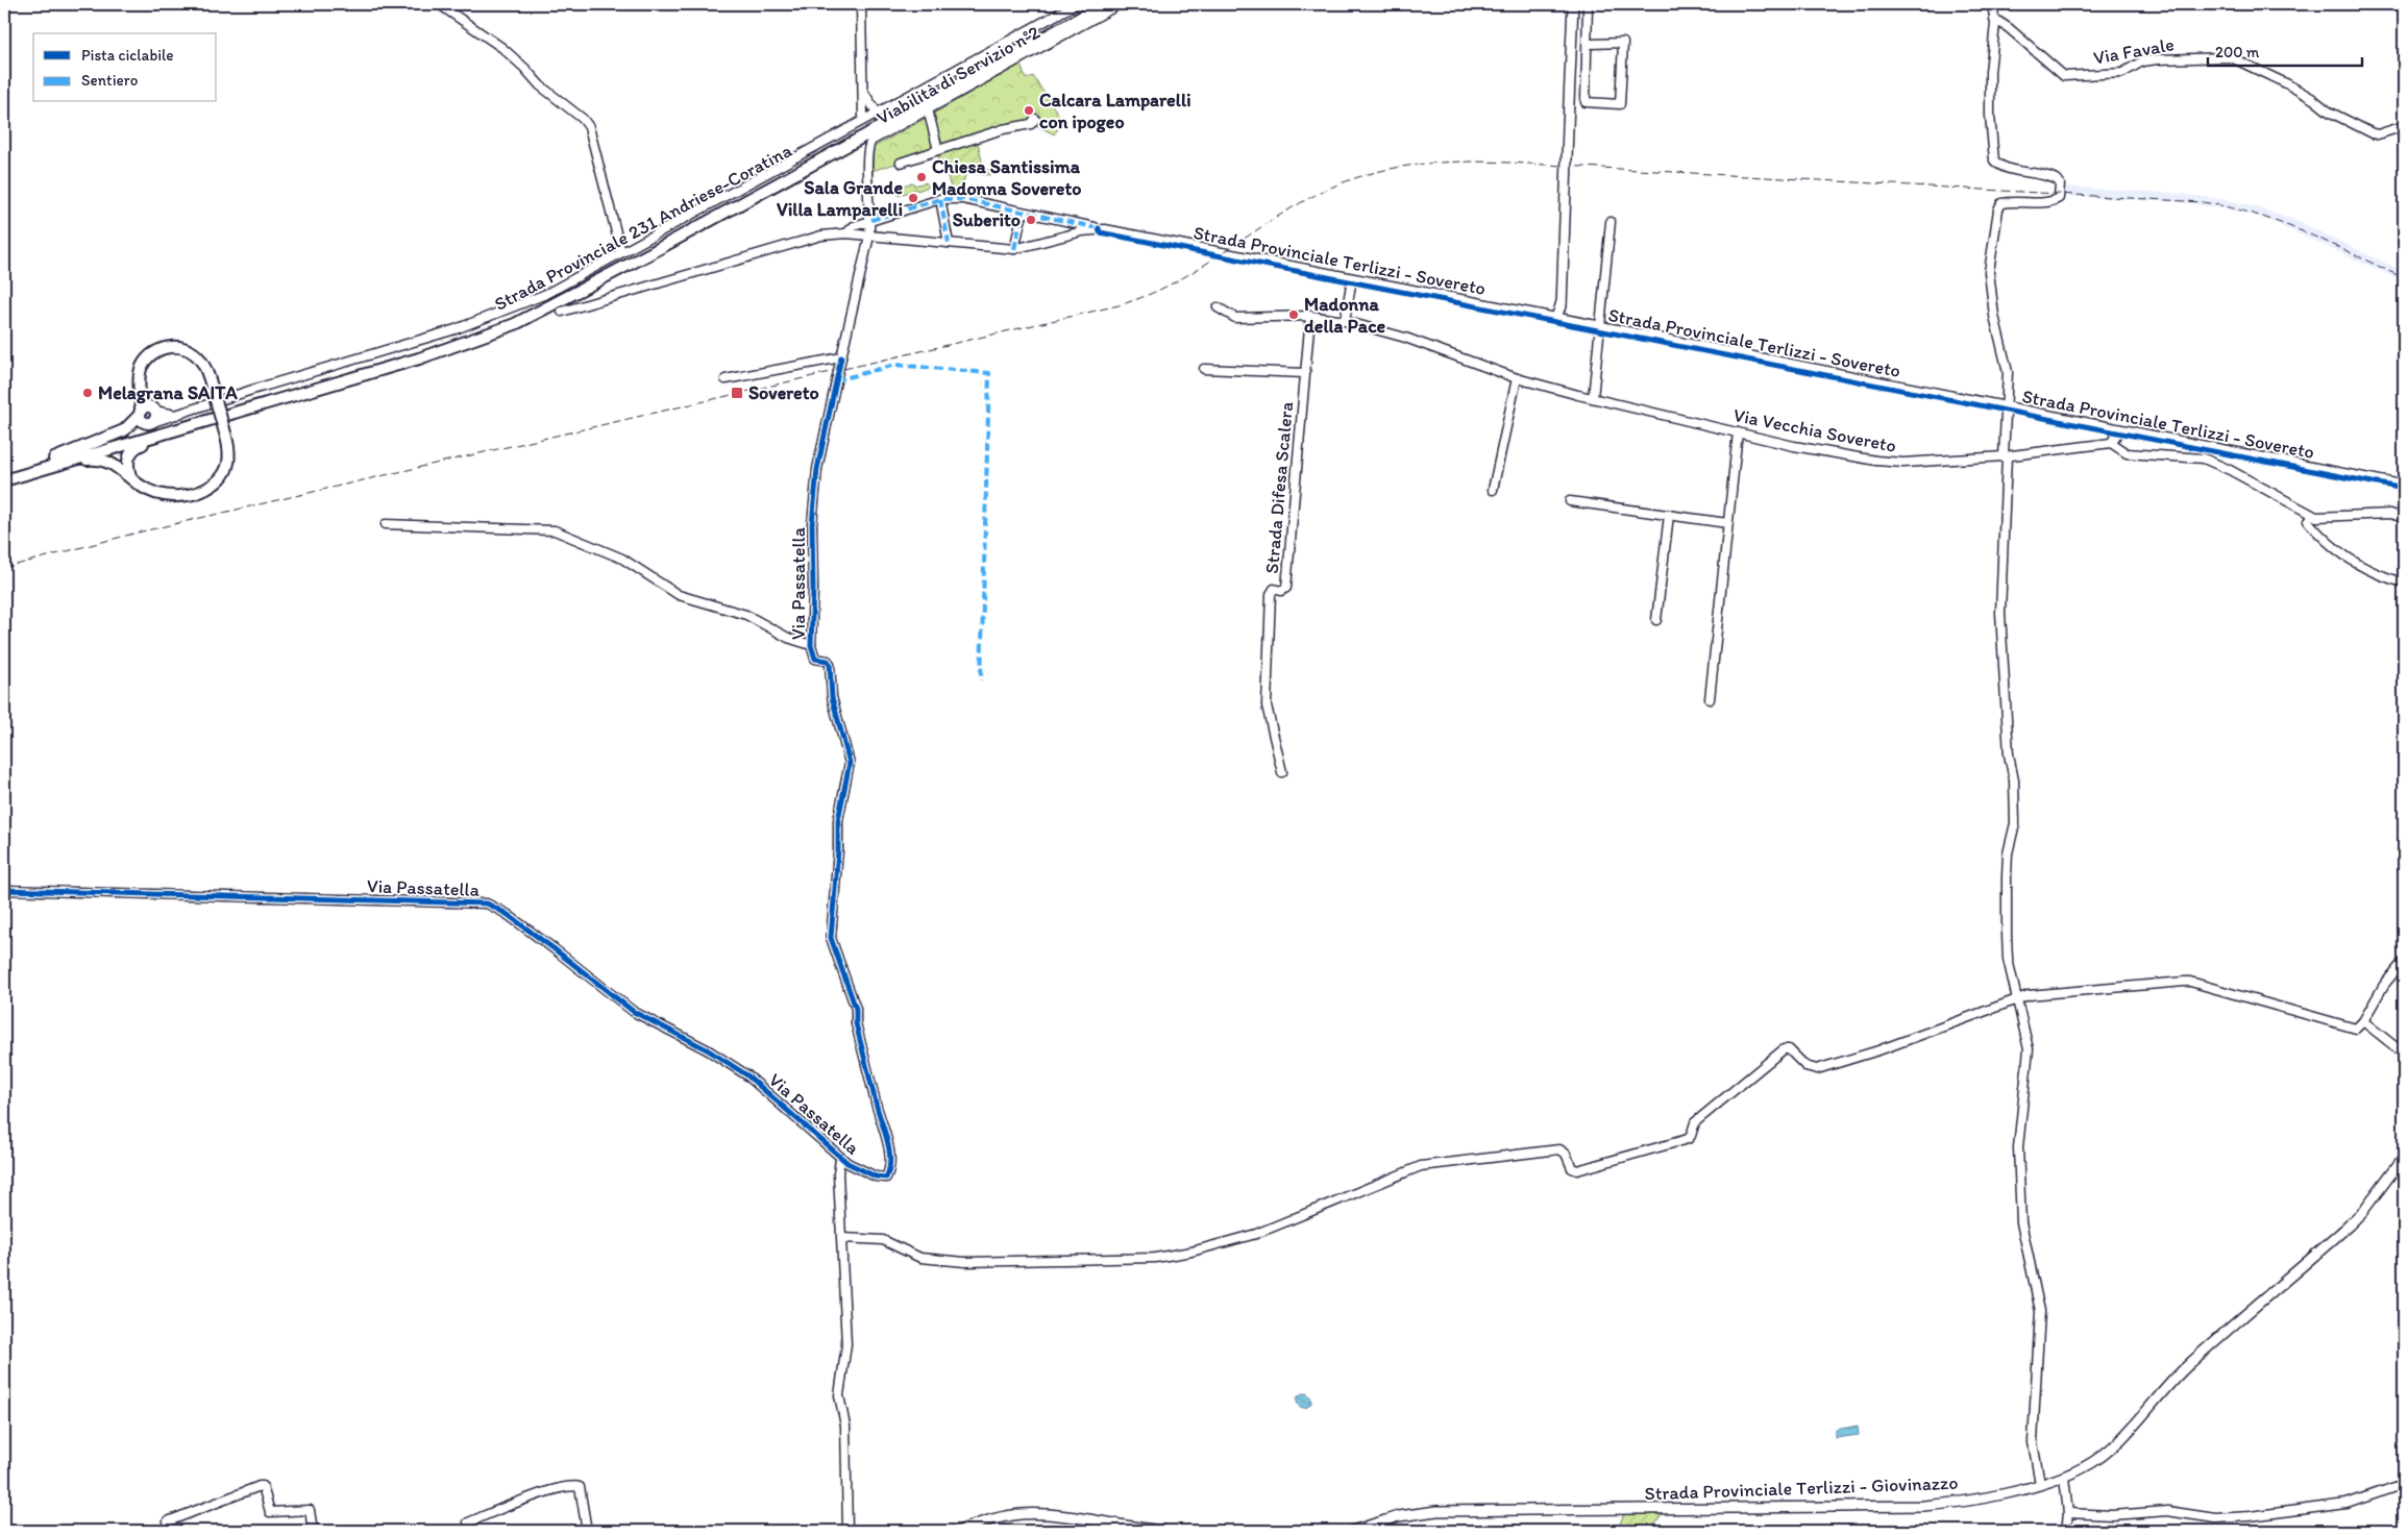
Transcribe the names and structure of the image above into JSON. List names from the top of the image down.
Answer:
{
  "streets": {
    "highway": ["Strada Provinciale 231 Andriese-Coratina"],
    "main road": ["Strada Provinciale Terlizzi - Sovereto", "Strada Provinciale Terlizzi - Giovinazzo"],
    "street": [
      "Via Favale",
      "Viabilità di Servizio n°2",
      "Via Vecchia Sovereto",
      "Strada Difesa Scalera",
      "Via Passatella"
    ]
  },
  "crossings": [
    ["Viabilità di Servizio n°2", "Via Passatella"],
    ["Strada Provinciale Terlizzi - Sovereto", "Via Passatella"],
    ["Via Vecchia Sovereto", "Strada Difesa Scalera"]
  ],
  "places": {
    "other": [
      "Calcara Lamparelli con ipogeo",
      "Chiesa Santissima Madonna Sovereto",
      "Sala Grande Villa Lamparelli",
      "Suberito",
      "Madonna della Pace",
      "Melagrana SAITA"
    ],
    "transit": ["Sovereto"]
  },
  "legend": ["Pista ciclabile", "Sentiero"],
  "scale_bar": "200 m"
}
